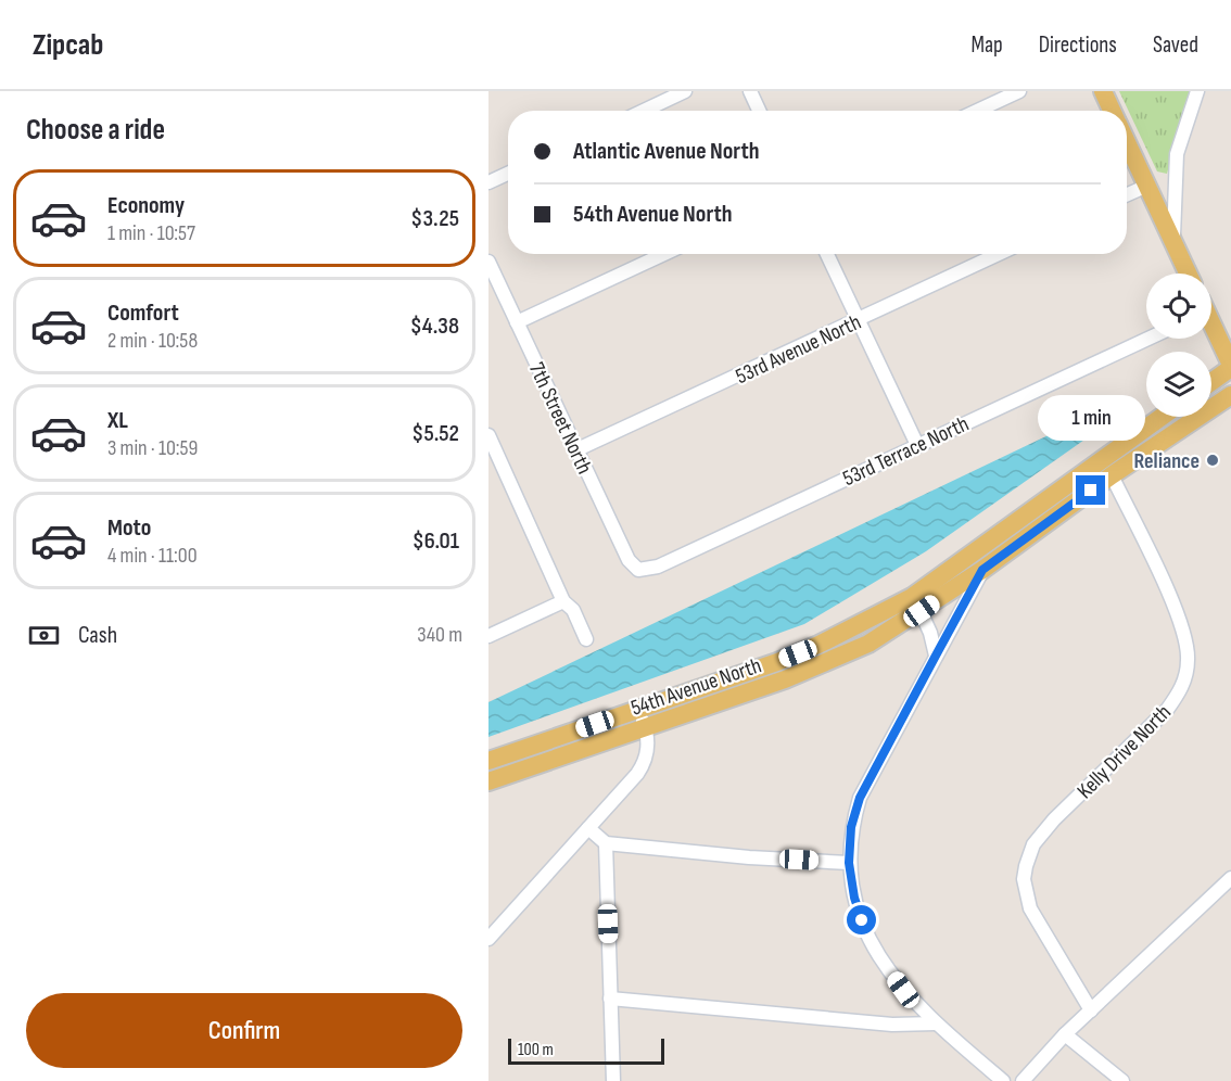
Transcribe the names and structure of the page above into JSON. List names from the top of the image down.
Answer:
{
  "streets": {
    "main road": ["54th Avenue North"],
    "street": [
      "53rd Avenue North",
      "7th Street North",
      "53rd Terrace North",
      "Kelly Drive North"
    ]
  },
  "crossings": [
    ["53rd Avenue North", "7th Street North"],
    ["7th Street North", "53rd Terrace North"],
    ["54th Avenue North", "Kelly Drive North"]
  ],
  "places": ["Reliance"],
  "scale_bar": "100 m",
  "page": {
    "header": "Zipcab",
    "nav": ["Map", "Directions", "Saved"],
    "heading": "Choose a ride",
    "banner": ["Atlantic Avenue North", "54th Avenue North"],
    "list": [
      {
        "name": "Economy",
        "note": "1 min · 10:57",
        "value": "$3.25"
      },
      {
        "name": "Comfort",
        "note": "2 min · 10:58",
        "value": "$4.38"
      },
      {
        "name": "XL",
        "note": "3 min · 10:59",
        "value": "$5.52"
      },
      {
        "name": "Moto",
        "note": "4 min · 11:00",
        "value": "$6.01"
      }
    ],
    "bubble": "1 min",
    "pay": ["Cash", "340 m"],
    "buttons": "Confirm",
    "scale": "100 m"
  }
}
